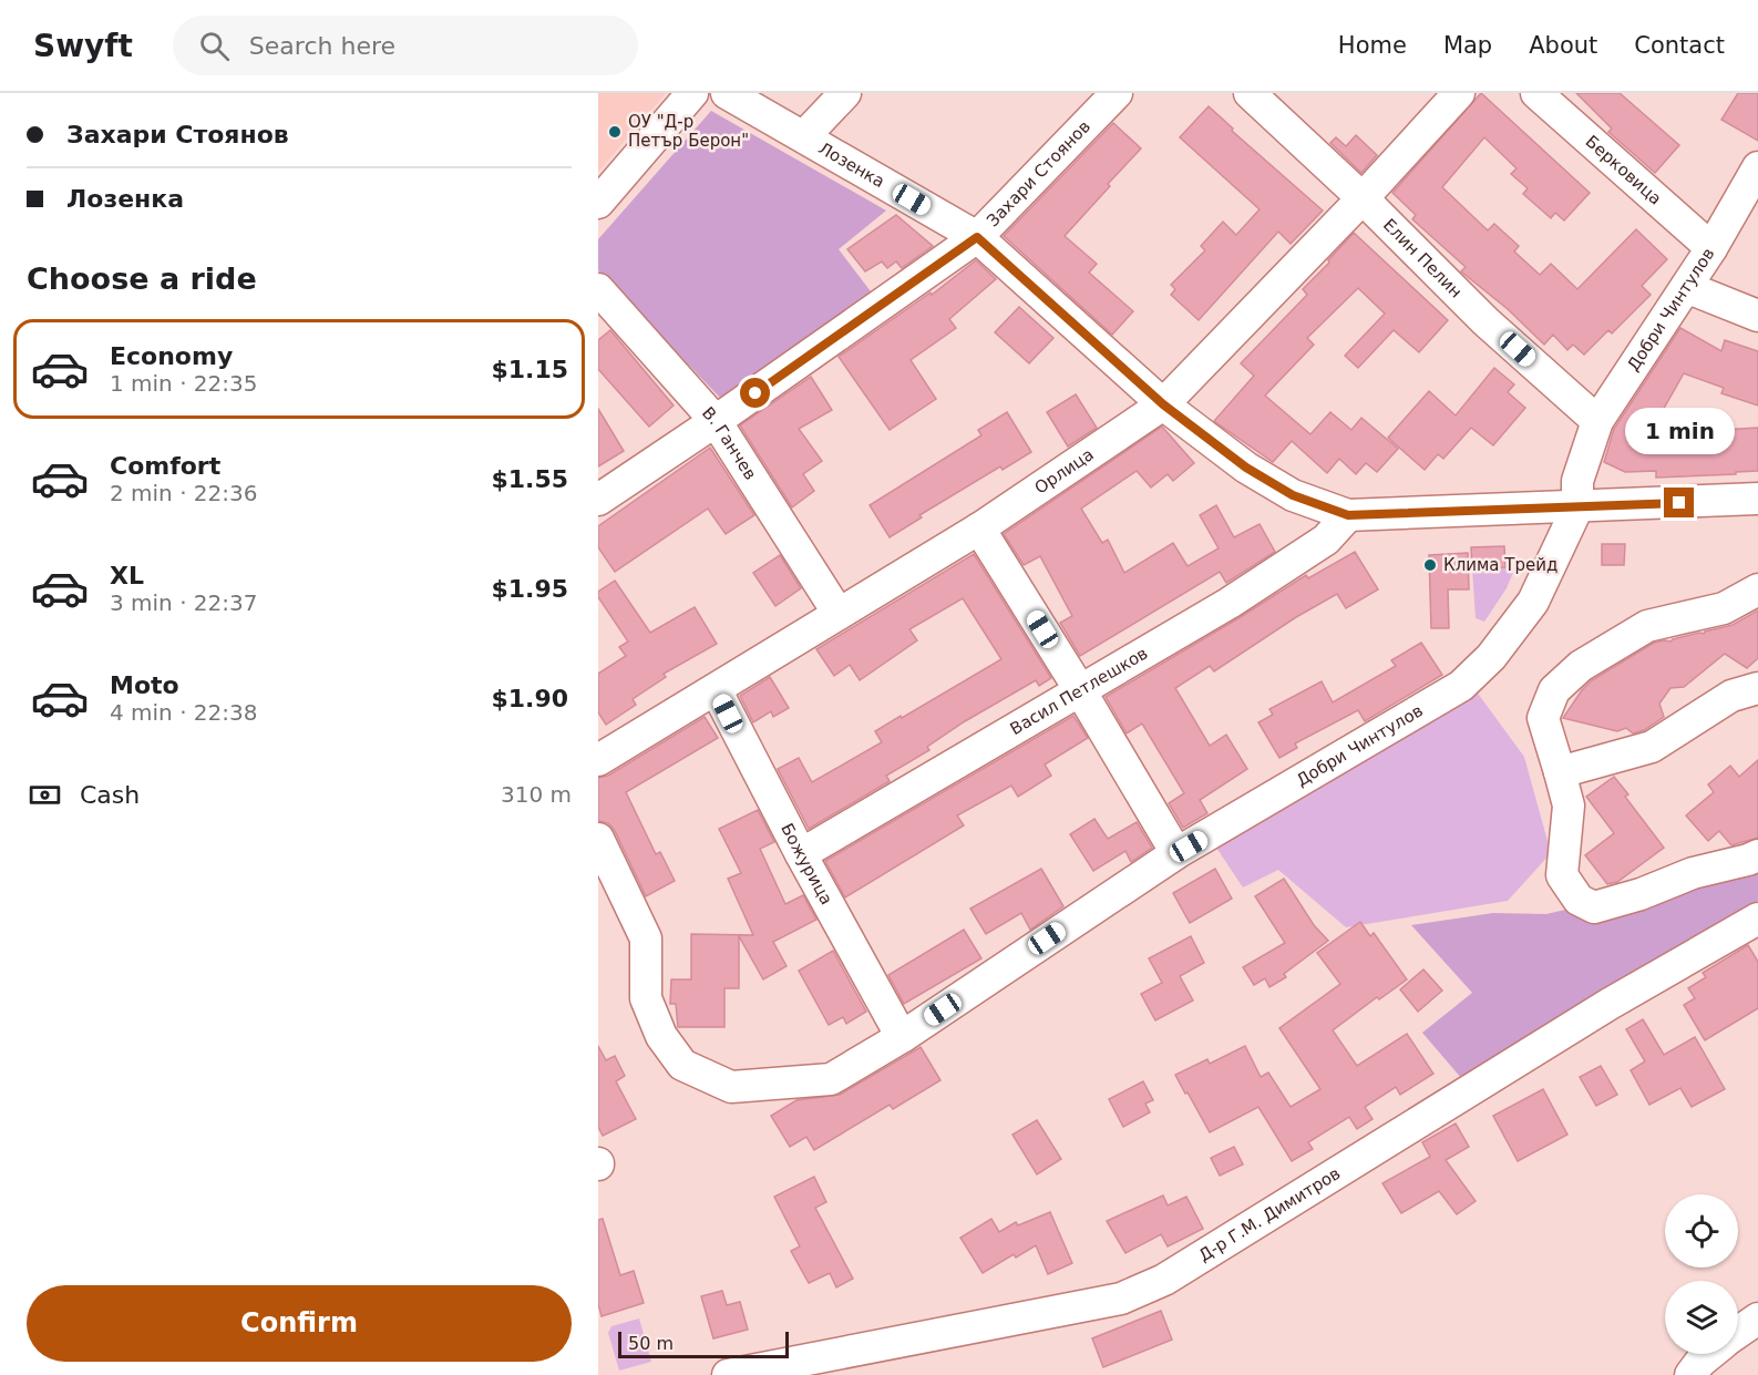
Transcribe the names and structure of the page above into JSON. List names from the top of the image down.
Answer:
{
  "streets": {
    "street": [
      "Лозенка",
      "Берковица",
      "Захари Стоянов",
      "Елин Пелин",
      "Добри Чинтулов",
      "В. Ганчев",
      "Орлица",
      "Васил Петлешков",
      "Божурица",
      "Д-р Г.М. Димитров"
    ]
  },
  "crossings": [
    ["Лозенка", "Захари Стоянов"],
    ["Лозенка", "Добри Чинтулов"],
    ["Лозенка", "Орлица"],
    ["Лозенка", "Васил Петлешков"],
    ["Берковица", "Добри Чинтулов"],
    ["Захари Стоянов", "В. Ганчев"],
    ["Елин Пелин", "Добри Чинтулов"],
    ["Елин Пелин", "Орлица"],
    ["Добри Чинтулов", "Божурица"],
    ["В. Ганчев", "Орлица"],
    ["Орлица", "Божурица"],
    ["Васил Петлешков", "Божурица"]
  ],
  "places": ["ОУ \"Д-р Петър Берон\"", "Клима Трейд"],
  "scale_bar": "50 m",
  "page": {
    "header": "Swyft",
    "search": "Search here",
    "nav": [
      "Home",
      "Map",
      "About",
      "Contact"
    ],
    "banner": ["Захари Стоянов", "Лозенка"],
    "heading": "Choose a ride",
    "list": [
      {
        "name": "Economy",
        "note": "1 min · 22:35",
        "value": "$1.15"
      },
      {
        "name": "Comfort",
        "note": "2 min · 22:36",
        "value": "$1.55"
      },
      {
        "name": "XL",
        "note": "3 min · 22:37",
        "value": "$1.95"
      },
      {
        "name": "Moto",
        "note": "4 min · 22:38",
        "value": "$1.90"
      }
    ],
    "bubble": "1 min",
    "pay": ["Cash", "310 m"],
    "buttons": "Confirm",
    "scale": "50 m"
  }
}
